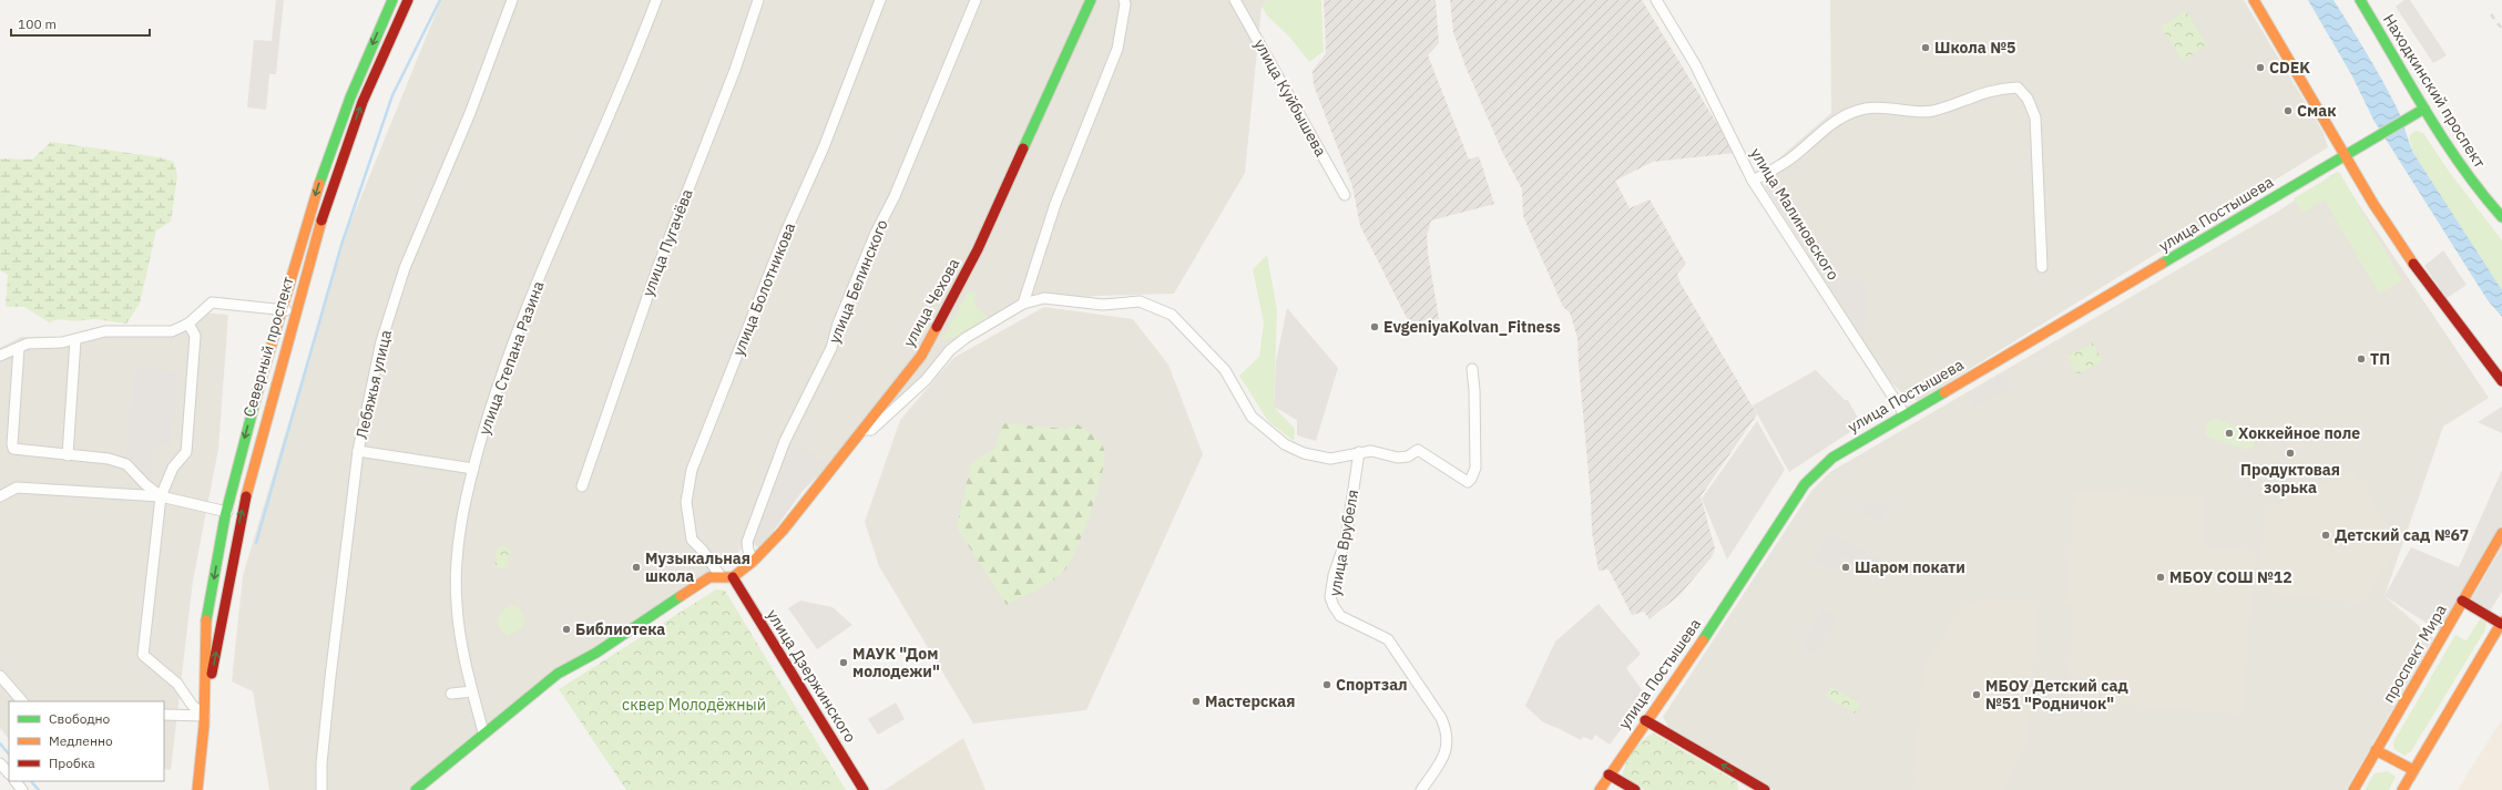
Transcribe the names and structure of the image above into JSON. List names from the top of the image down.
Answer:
{
  "streets": {
    "main road": [
      "Находкинский проспект",
      "улица Постышева",
      "улица Чехова",
      "Северный проспект",
      "проспект Мира",
      "улица Дзержинского"
    ],
    "street": [
      "улица Куйбышева",
      "улица Малиновского",
      "улица Пугачёва",
      "улица Белинского",
      "улица Болотникова",
      "улица Степана Разина",
      "Лебяжья улица",
      "улица Врубеля"
    ]
  },
  "crossings": [
    ["Находкинский проспект", "улица Постышева"],
    ["улица Малиновского", "улица Постышева"],
    ["улица Белинского", "улица Чехова"],
    ["улица Чехова", "улица Дзержинского"]
  ],
  "parks": ["сквер Молодёжный"],
  "places": [
    "Школа №5",
    "CDEK",
    "Смак",
    "EvgeniyaKolvan_Fitness",
    "ТП",
    "Хоккейное поле",
    "Продуктовая зорька",
    "Детский сад №67",
    "Музыкальная школа",
    "Шаром покати",
    "МБОУ СОШ №12",
    "Библиотека",
    "МАУК \"Дом молодежи\"",
    "Спортзал",
    "МБОУ Детский сад №51 \"Родничок\"",
    "Мастерская"
  ],
  "legend": ["Свободно", "Медленно", "Пробка"],
  "scale_bar": "100 m"
}
